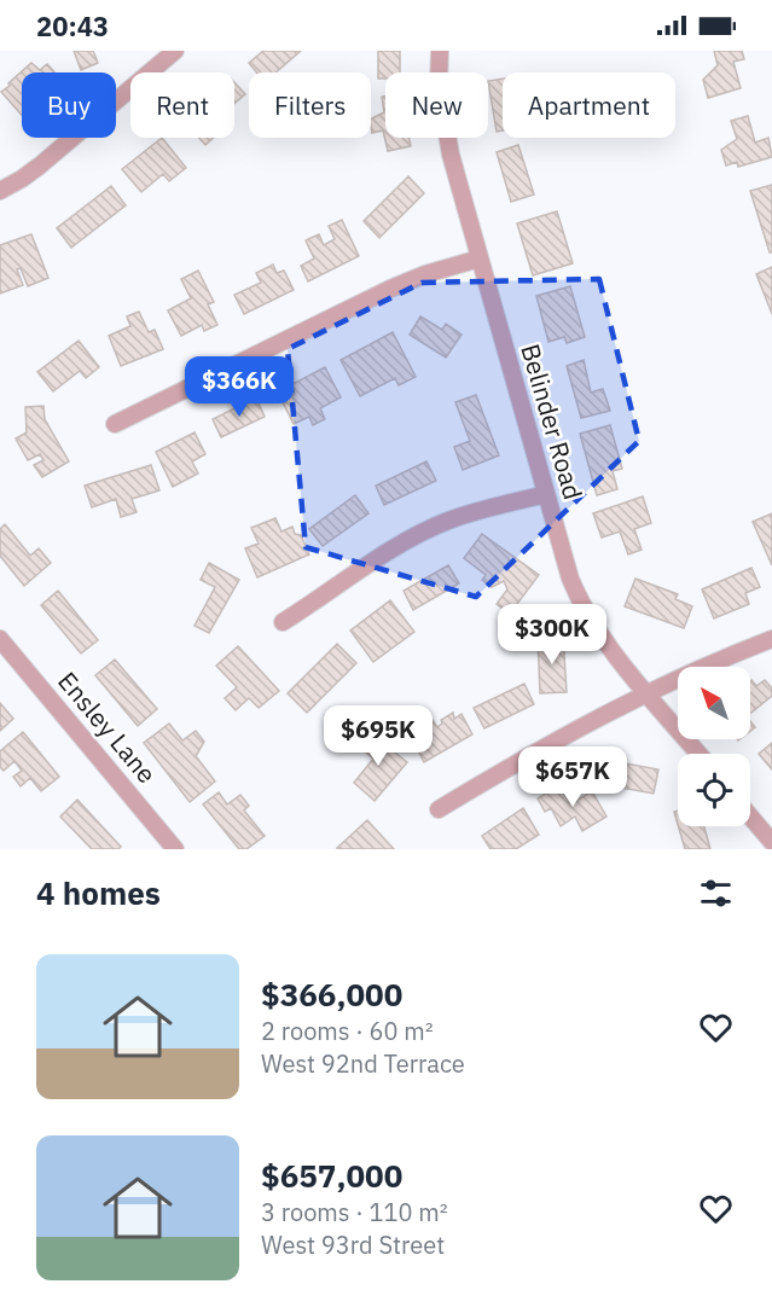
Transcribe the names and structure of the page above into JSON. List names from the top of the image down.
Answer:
{
  "streets": {
    "street": ["Belinder Road", "Ensley Lane"]
  },
  "north": "top left",
  "page": {
    "status": "20:43",
    "chip": [
      "Buy",
      "Rent",
      "Filters",
      "New",
      "Apartment"
    ],
    "price": [
      "$366K",
      "$300K",
      "$695K",
      "$657K"
    ],
    "heading": "4 homes",
    "list": [
      {
        "name": "$366,000",
        "note": "2 rooms · 60 m² · West 92nd Terrace"
      },
      {
        "name": "$657,000",
        "note": "3 rooms · 110 m² · West 93rd Street"
      }
    ]
  }
}
